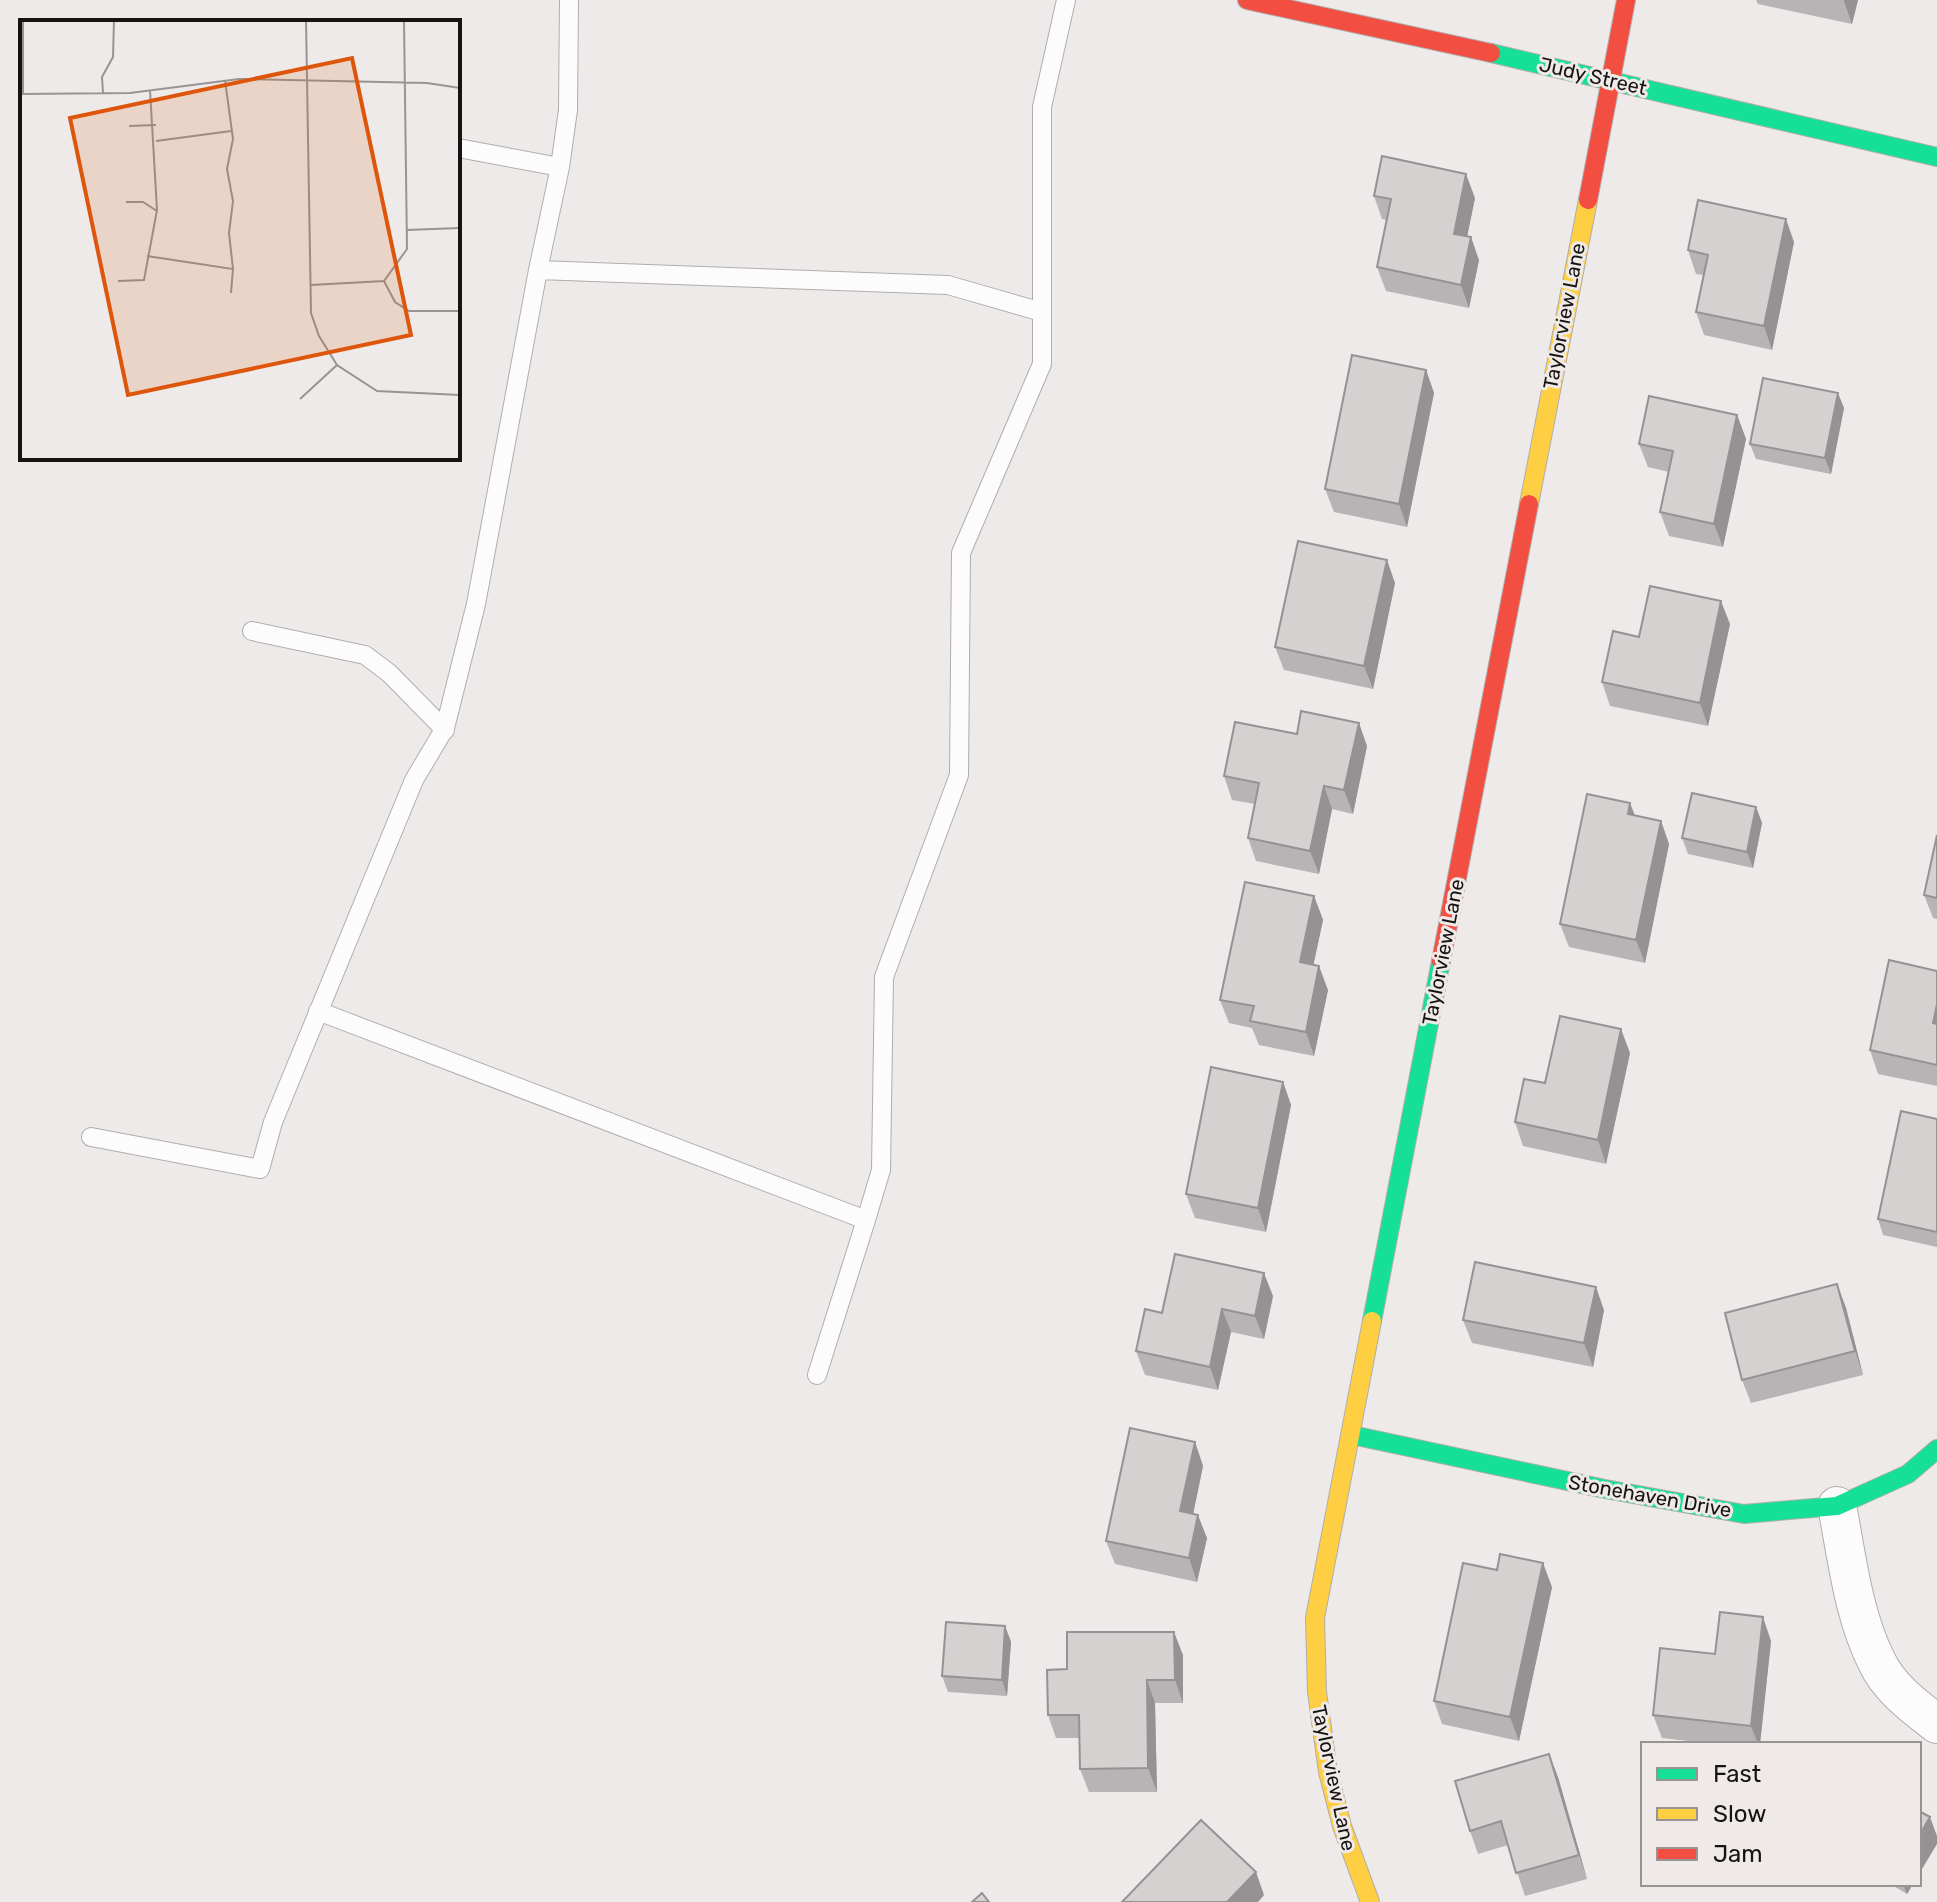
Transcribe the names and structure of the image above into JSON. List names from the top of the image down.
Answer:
{
  "streets": {
    "street": ["Judy Street", "Taylorview Lane", "Stonehaven Drive"]
  },
  "crossings": [
    ["Judy Street", "Taylorview Lane"],
    ["Taylorview Lane", "Stonehaven Drive"]
  ],
  "legend": ["Fast", "Slow", "Jam"]
}
